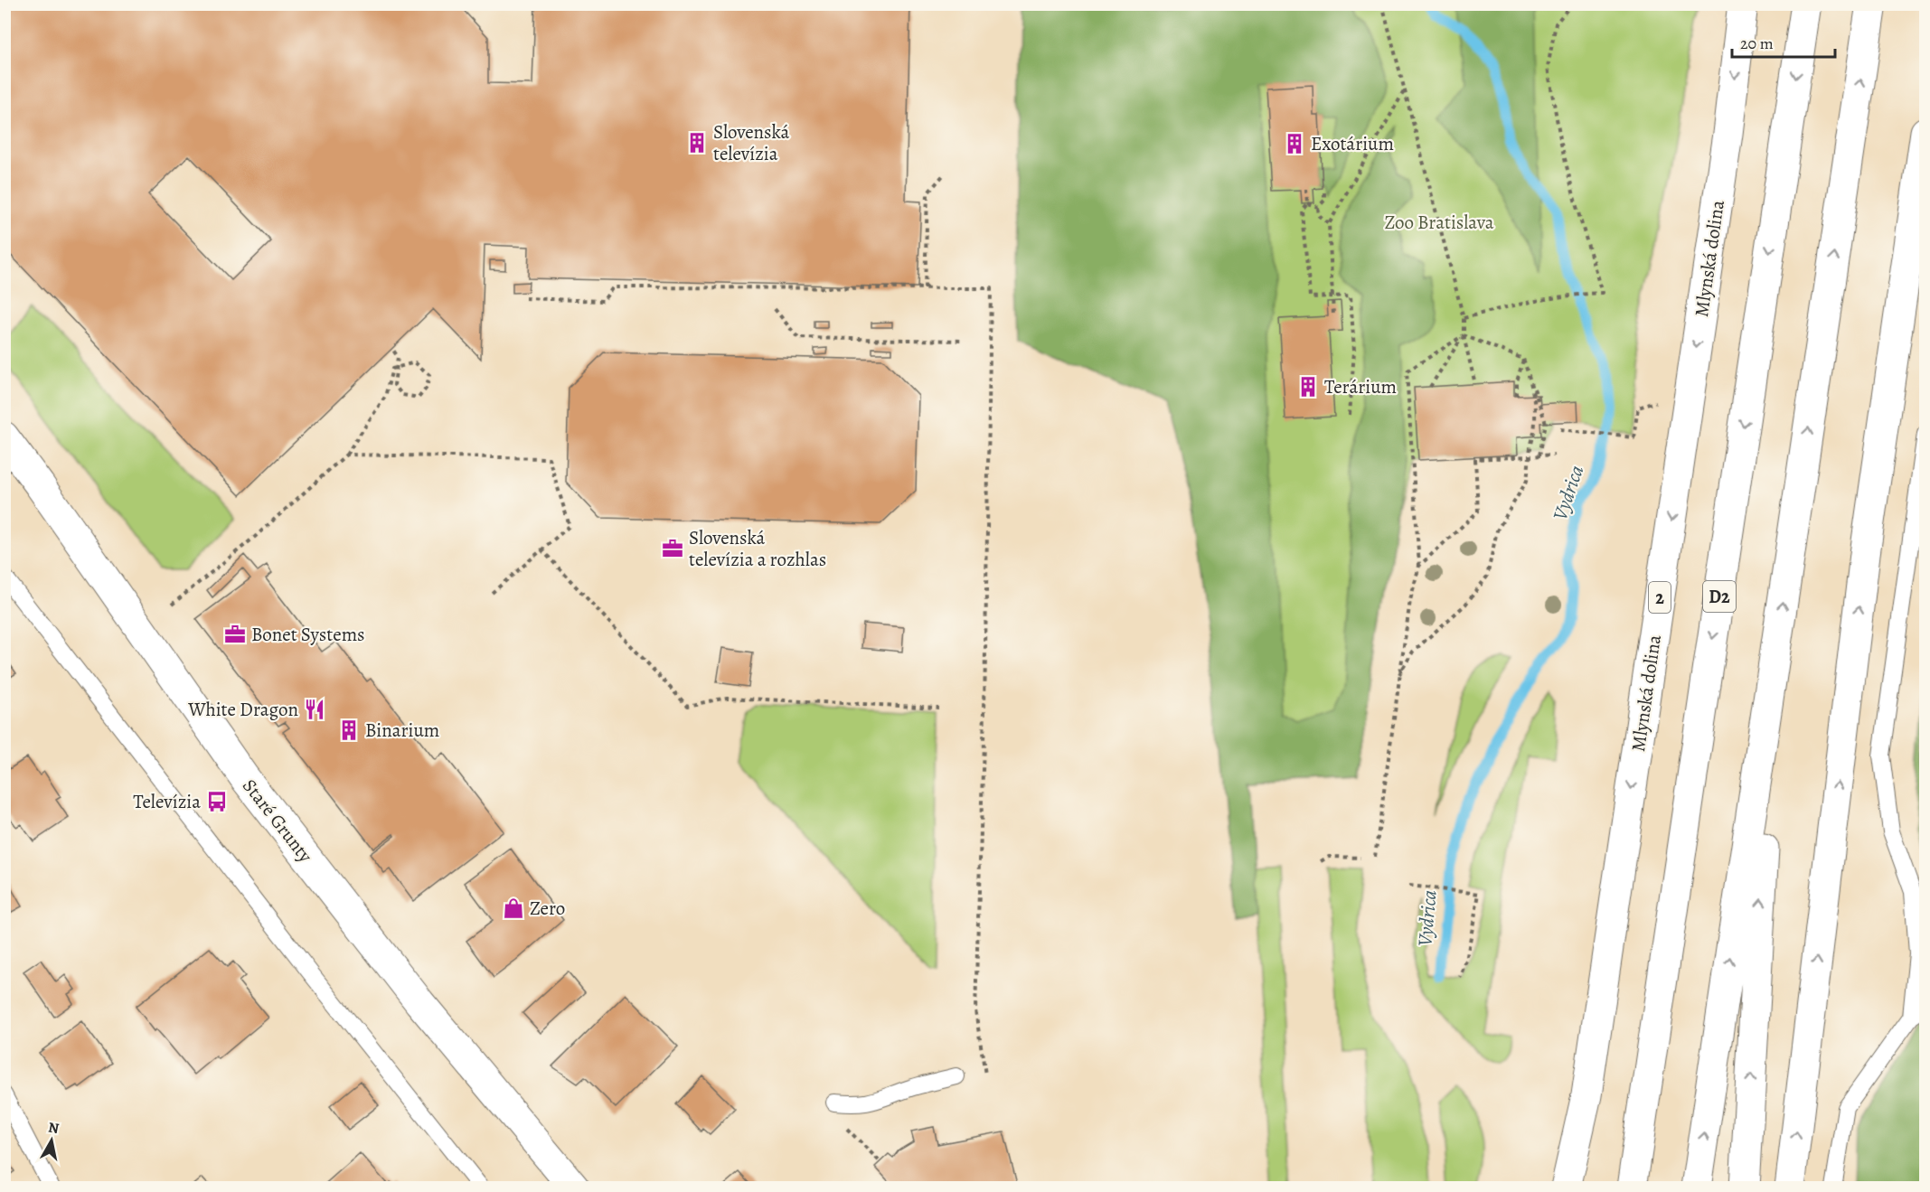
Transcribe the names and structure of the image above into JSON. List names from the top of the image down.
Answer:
{
  "streets": {
    "main road": [
      "Mlynská dolina",
      "D2",
      "2",
      "Staré Grunty"
    ]
  },
  "water": ["Vydrica"],
  "parks": ["Zoo Bratislava"],
  "places": {
    "building": [
      "Slovenská televízia",
      "Exotárium",
      "Terárium",
      "Binarium"
    ],
    "office": ["Slovenská televízia a rozhlas", "Bonet Systems"],
    "restaurant": ["White Dragon"],
    "bus stop": ["Televízia"],
    "shop": ["Zero"]
  },
  "scale_bar": "20 m",
  "north": "top"
}
